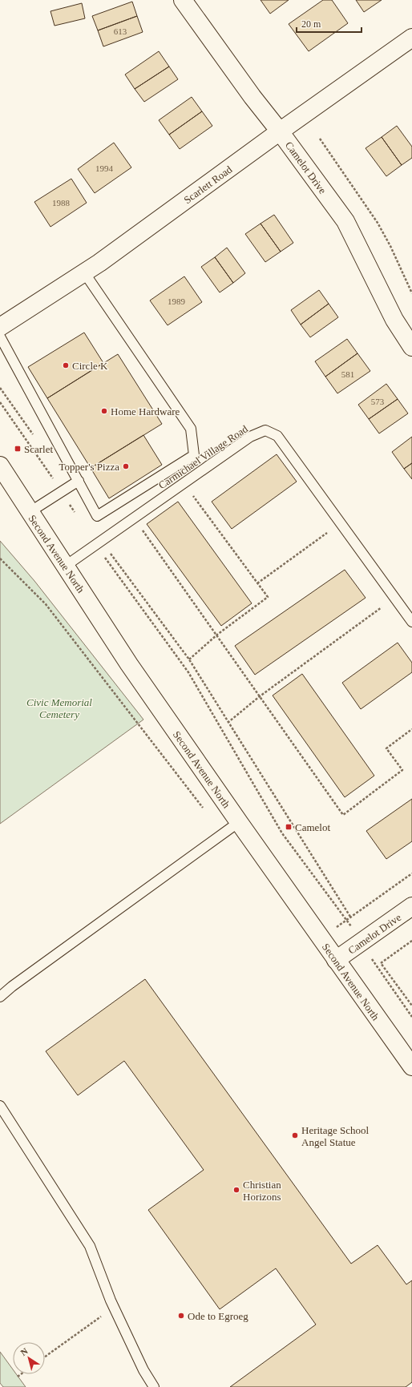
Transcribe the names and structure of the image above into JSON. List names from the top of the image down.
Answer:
{
  "streets": {
    "street": ["Camelot Drive", "Scarlett Road", "Second Avenue North"],
    "lane": ["Carmichael Village Road"]
  },
  "crossings": [
    ["Camelot Drive", "Scarlett Road"],
    ["Camelot Drive", "Second Avenue North"],
    ["Carmichael Village Road", "Second Avenue North"]
  ],
  "parks": ["Civic Memorial Cemetery"],
  "places": {
    "other": [
      "Circle K",
      "Home Hardware",
      "Topper's Pizza",
      "Heritage School Angel Statue",
      "Christian Horizons",
      "Ode to Egroeg"
    ],
    "transit": ["Scarlet", "Camelot"]
  },
  "house_numbers": [
    "613",
    "1994",
    "1988",
    "1989",
    "581",
    "573"
  ],
  "scale_bar": "20 m",
  "north": "top left"
}
